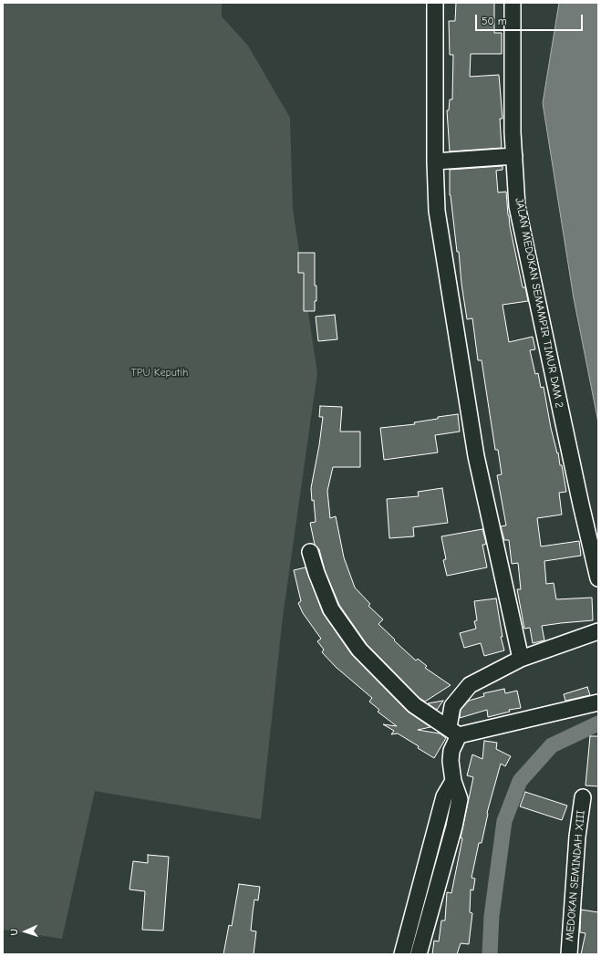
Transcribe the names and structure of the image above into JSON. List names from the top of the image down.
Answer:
{
  "streets": {
    "street": ["JALAN MEDOKAN SEMAMPIR TIMUR DAM 2", "MEDOKAN SEMINDAH XIII"]
  },
  "parks": ["TPU Keputih"],
  "scale_bar": "50 m",
  "north": "left"
}
